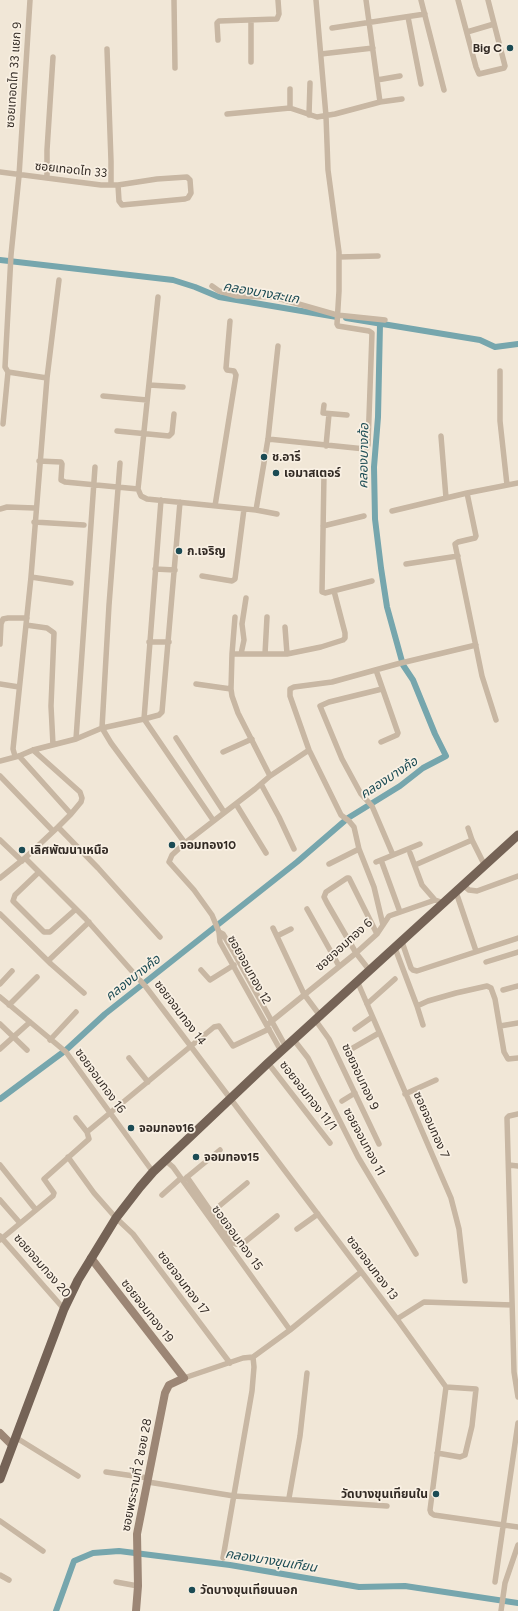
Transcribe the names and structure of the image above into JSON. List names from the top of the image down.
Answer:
{
  "streets": {
    "street": [
      "ซอยเทอดไท 33 แยก 9",
      "ซอยเทอดไท 33",
      "ซอยจอมทอง 6",
      "ซอยจอมทอง 12",
      "ซอยจอมทอง 14",
      "ซอยจอมทอง 9",
      "ซอยจอมทอง 16",
      "ซอยจอมทอง 11/1",
      "ซอยจอมทอง 7",
      "ซอยจอมทอง 11",
      "ซอยจอมทอง 15",
      "ซอยจอมทอง 20",
      "ซอยจอมทอง 13",
      "ซอยจอมทอง 17",
      "ซอยจอมทอง 19",
      "ซอยพระรามที่ 2 ซอย 28"
    ]
  },
  "crossings": [
    ["ซอยเทอดไท 33 แยก 9", "ซอยเทอดไท 33"],
    ["ซอยจอมทอง 6", "ซอยจอมทอง 12"],
    ["ซอยจอมทอง 6", "ซอยจอมทอง 14"],
    ["ซอยจอมทอง 6", "ซอยจอมทอง 9"],
    ["ซอยจอมทอง 14", "ซอยจอมทอง 13"],
    ["ซอยจอมทอง 19", "ซอยพระรามที่ 2 ซอย 28"]
  ],
  "water": ["คลองบางสะแก", "คลองบางค้อ", "คลองบางขุนเทียน"],
  "places": [
    "Big C",
    "ช.อารี",
    "เอมาสเตอร์",
    "ก.เจริญ",
    "จอมทอง10",
    "เลิศพัฒนาเหนือ",
    "จอมทอง16",
    "จอมทอง15",
    "วัดบางขุนเทียนใน",
    "วัดบางขุนเทียนนอก"
  ]
}
